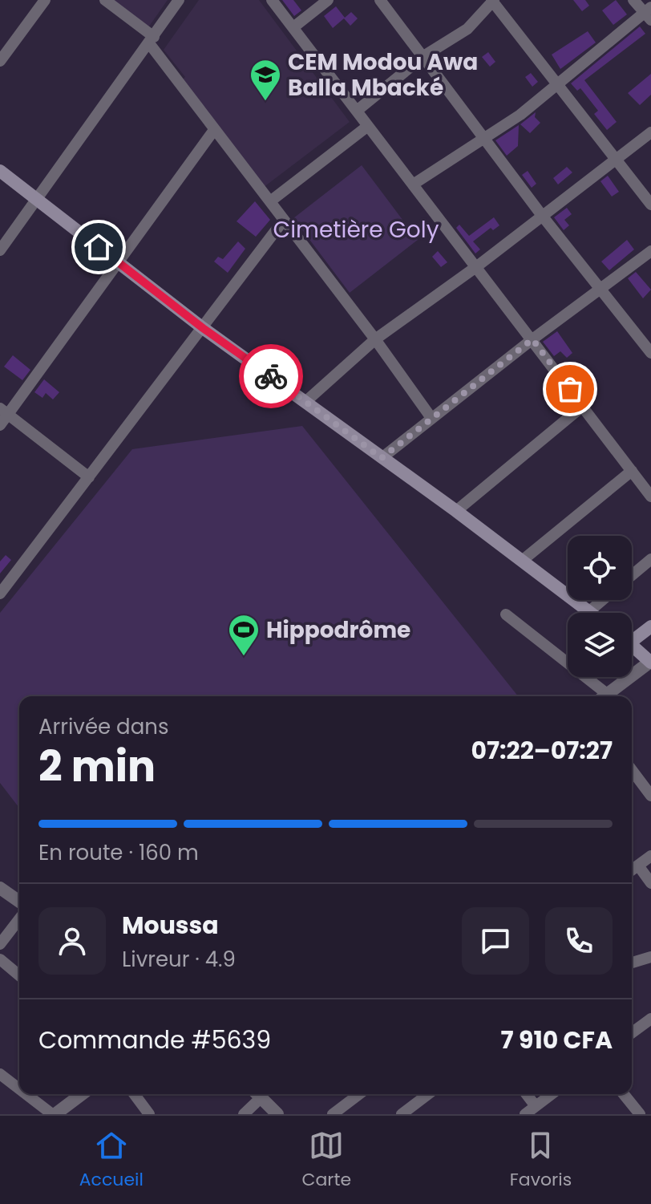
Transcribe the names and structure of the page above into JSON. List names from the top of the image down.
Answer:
{
  "parks": ["Cimetière Goly"],
  "places": {
    "school or university": ["CEM Modou Awa Balla Mbacké"],
    "sports": ["Hippodrôme"]
  },
  "page": {
    "heading": ["2 min", "Arrivée dans", "07:22–07:27"],
    "panel": [
      "Moussa",
      "Livreur · 4.9",
      "Commande #5639",
      "7 910 CFA"
    ],
    "bar": "En route · 160 m",
    "tabs": ["Accueil", "Carte", "Favoris"]
  }
}
